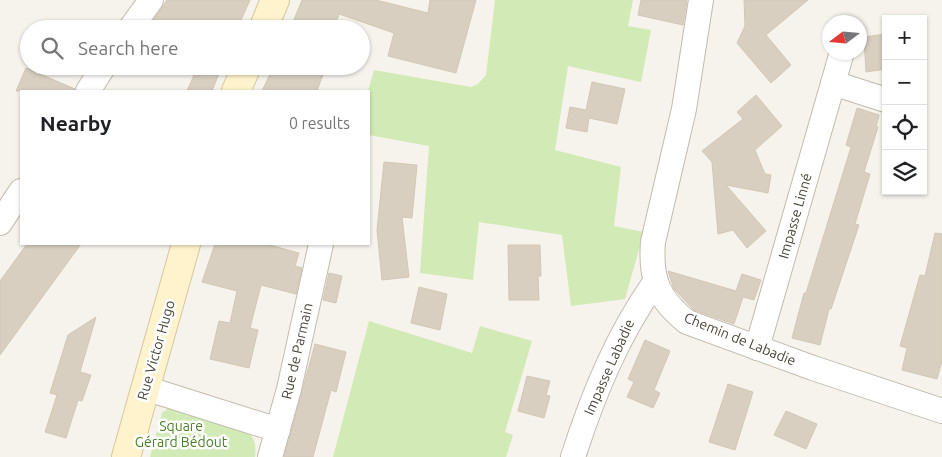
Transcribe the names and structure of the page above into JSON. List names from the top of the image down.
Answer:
{
  "streets": {
    "main road": ["Rue Victor Hugo"],
    "street": [
      "Impasse Linné",
      "Chemin de Labadie",
      "Rue de Parmain",
      "Impasse Labadie"
    ]
  },
  "crossings": [
    ["Impasse Linné", "Chemin de Labadie"],
    ["Chemin de Labadie", "Impasse Labadie"]
  ],
  "parks": ["Square Gérard Bédout"],
  "north": "left",
  "page": {
    "map_buttons": ["+", "−"],
    "search": "Search here",
    "heading": ["Nearby", "0 results"]
  }
}
